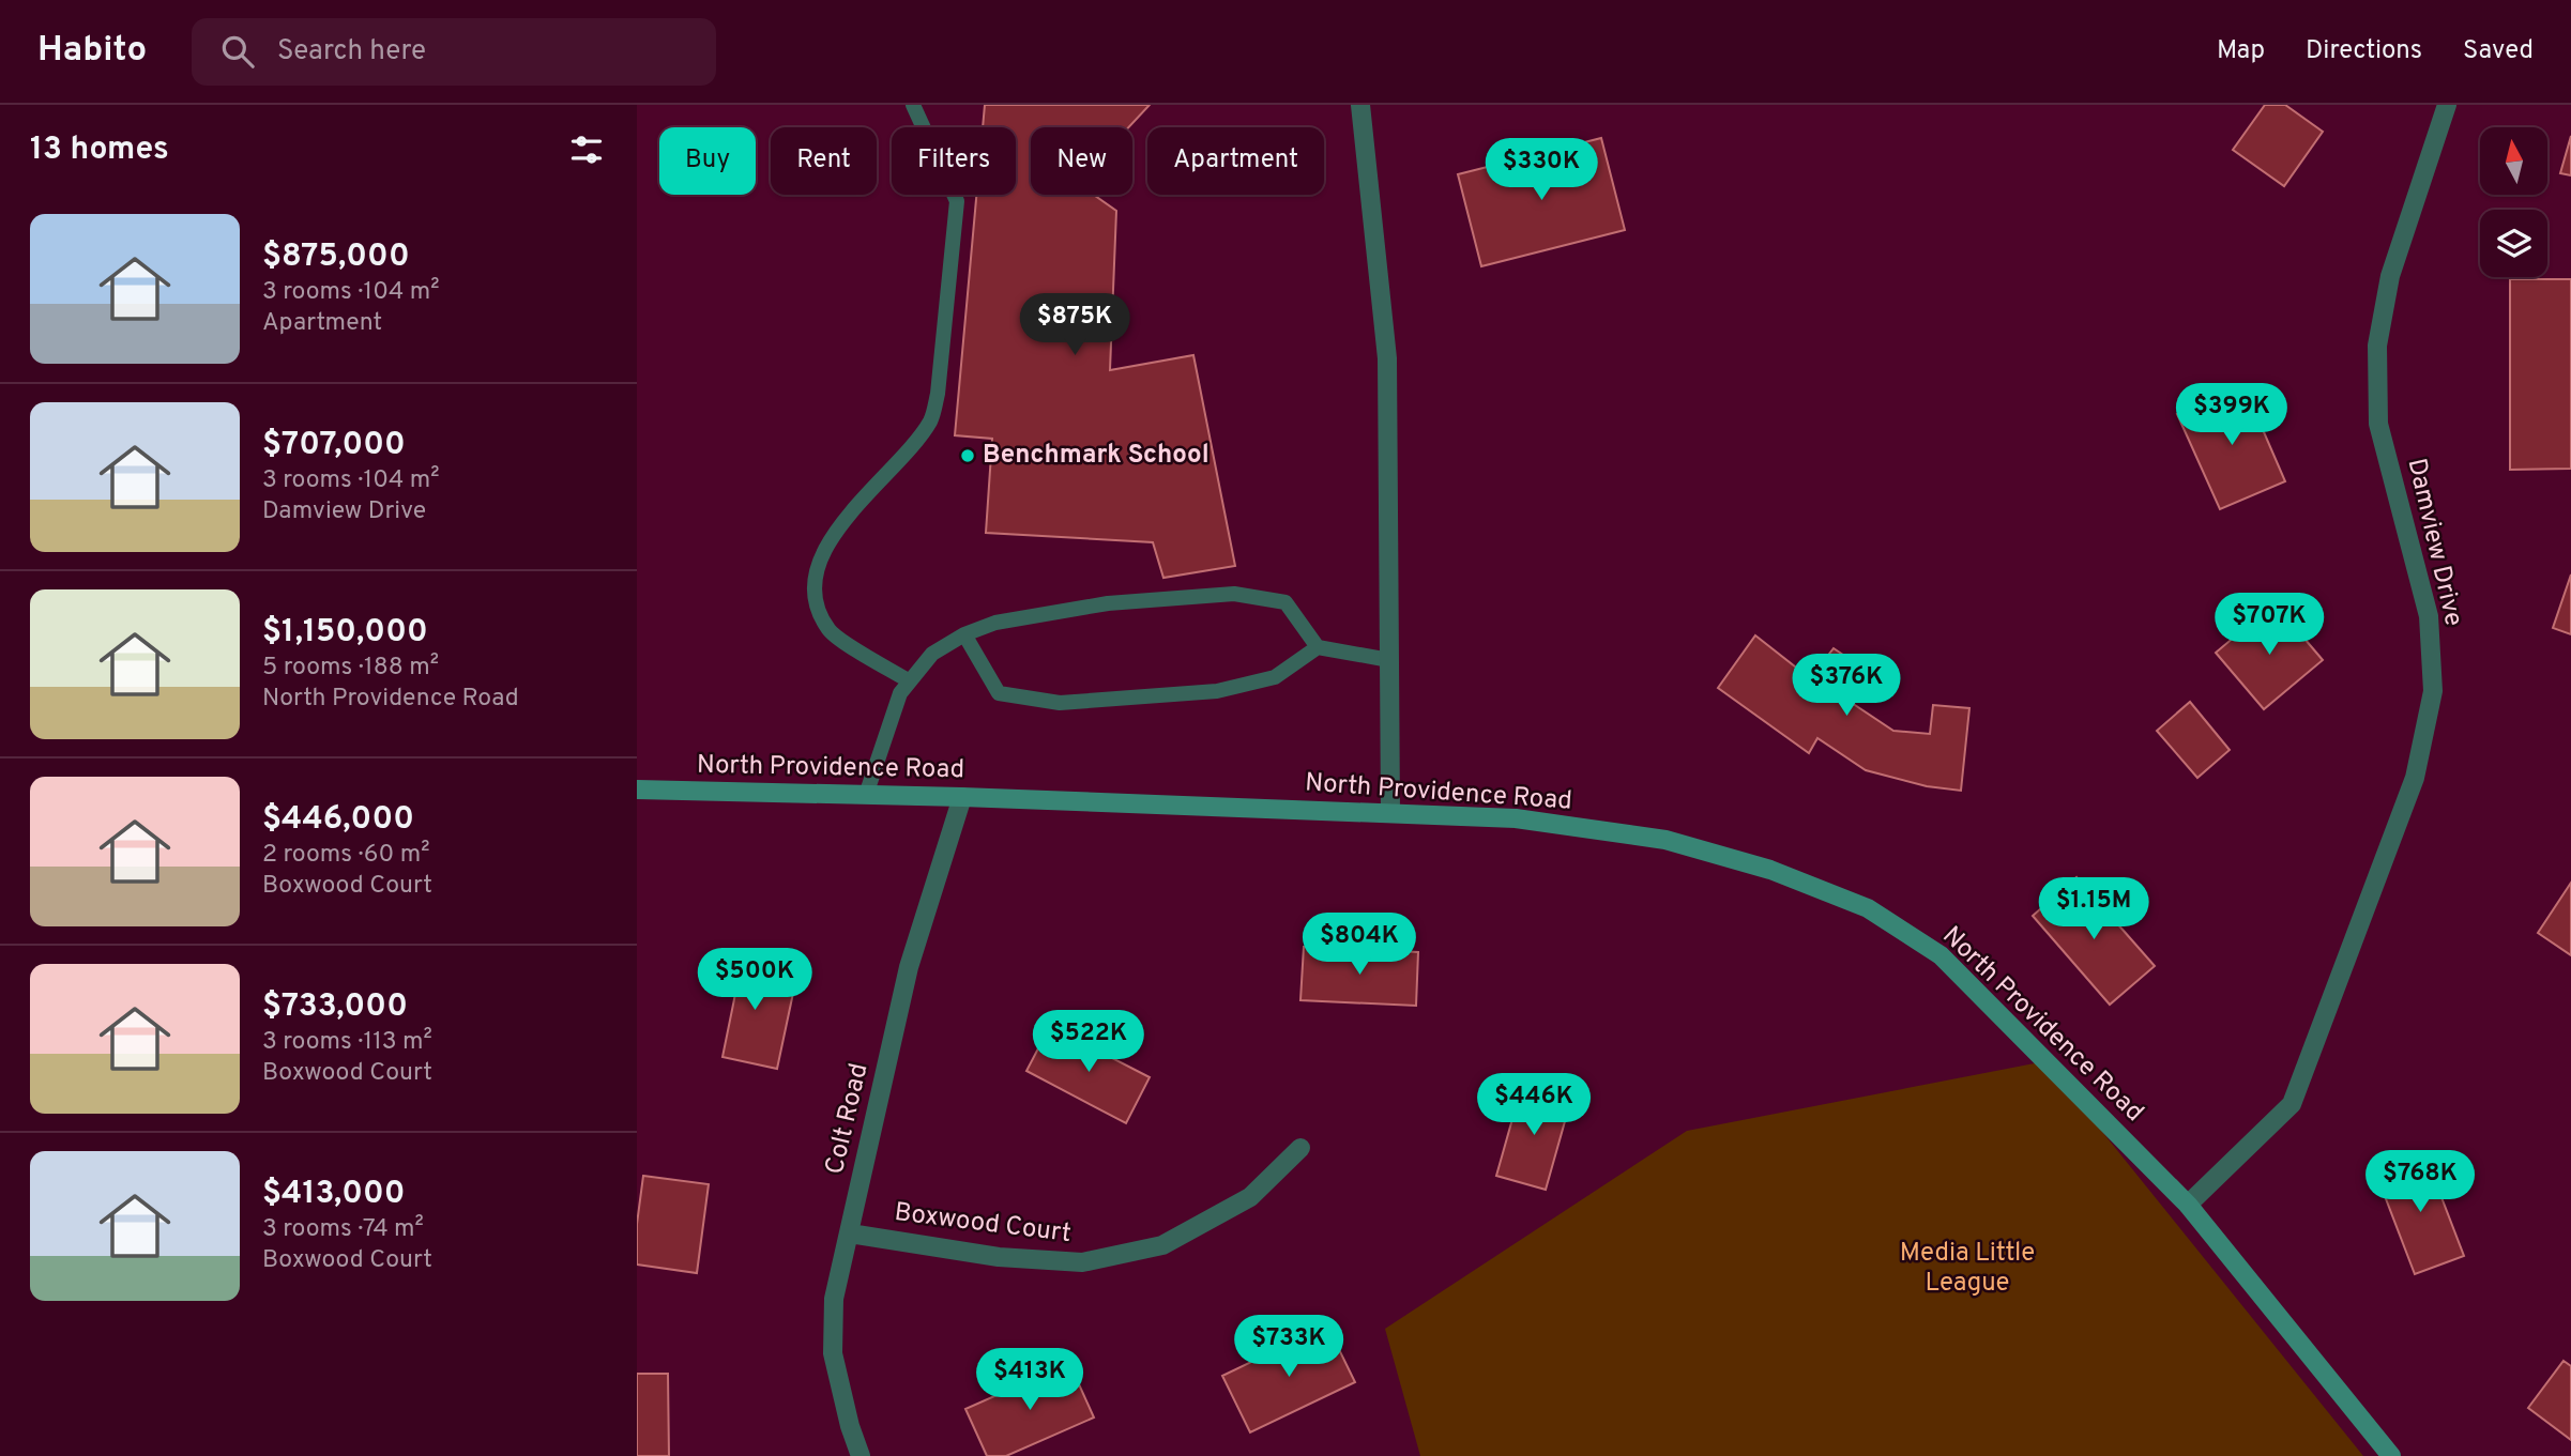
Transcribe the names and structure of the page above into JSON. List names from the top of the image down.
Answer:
{
  "streets": {
    "main road": ["North Providence Road"],
    "street": ["Damview Drive", "Colt Road", "Boxwood Court"]
  },
  "crossings": [
    ["Damview Drive", "North Providence Road"],
    ["North Providence Road", "Colt Road"],
    ["Colt Road", "Boxwood Court"]
  ],
  "parks": ["Media Little League"],
  "places": ["Benchmark School"],
  "north": "top",
  "page": {
    "header": "Habito",
    "search": "Search here",
    "nav": ["Map", "Directions", "Saved"],
    "heading": "13 homes",
    "chip": [
      "Buy",
      "Rent",
      "Filters",
      "New",
      "Apartment"
    ],
    "price": [
      "$330K",
      "$875K",
      "$399K",
      "$707K",
      "$376K",
      "$1.15M",
      "$804K",
      "$500K",
      "$522K",
      "$446K",
      "$768K",
      "$733K",
      "$413K"
    ],
    "list": [
      {
        "name": "$875,000",
        "note": "3 rooms · 104 m² · Apartment"
      },
      {
        "name": "$707,000",
        "note": "3 rooms · 104 m² · Damview Drive"
      },
      {
        "name": "$1,150,000",
        "note": "5 rooms · 188 m² · North Providence Road"
      },
      {
        "name": "$446,000",
        "note": "2 rooms · 60 m² · Boxwood Court"
      },
      {
        "name": "$733,000",
        "note": "3 rooms · 113 m² · Boxwood Court"
      },
      {
        "name": "$413,000",
        "note": "3 rooms · 74 m² · Boxwood Court"
      }
    ]
  }
}
